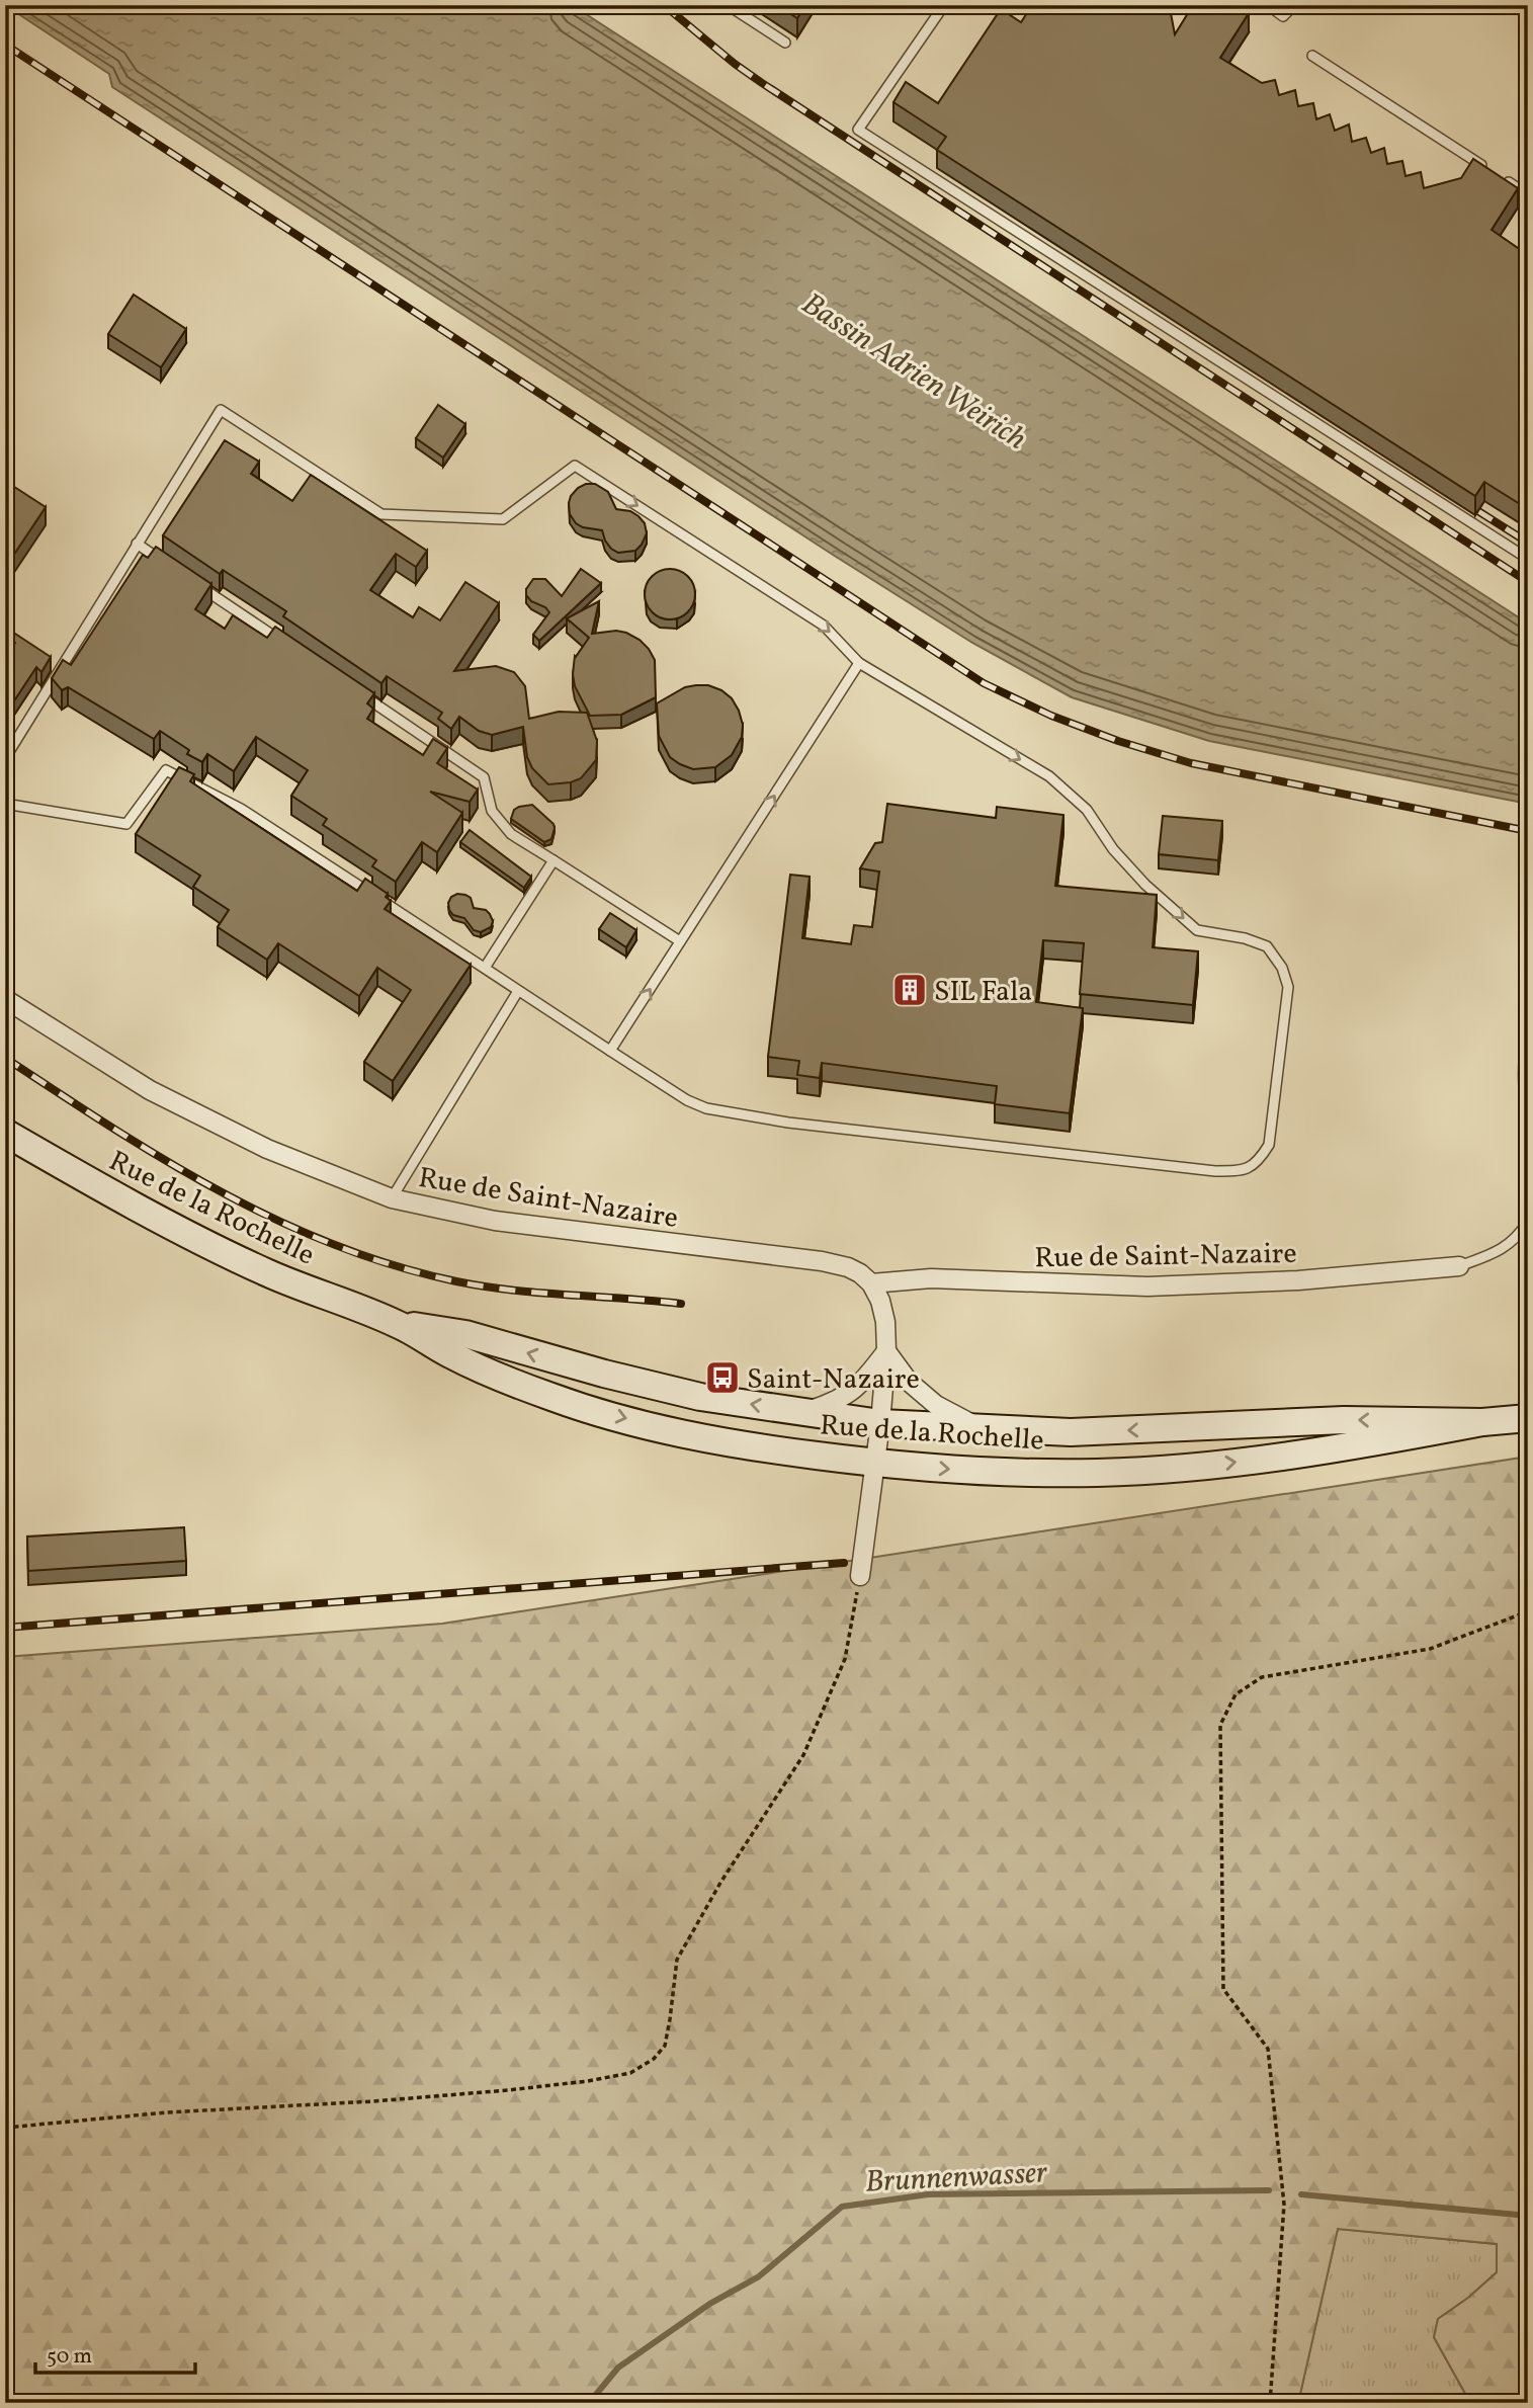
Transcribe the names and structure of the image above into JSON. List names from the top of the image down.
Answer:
{
  "streets": {
    "main road": ["Rue de la Rochelle"],
    "street": ["Rue de Saint-Nazaire"]
  },
  "water": ["Bassin Adrien Weirich", "Brunnenwasser"],
  "places": {
    "building": ["SIL Fala"],
    "bus stop": ["Saint-Nazaire"]
  },
  "scale_bar": "50 m"
}
